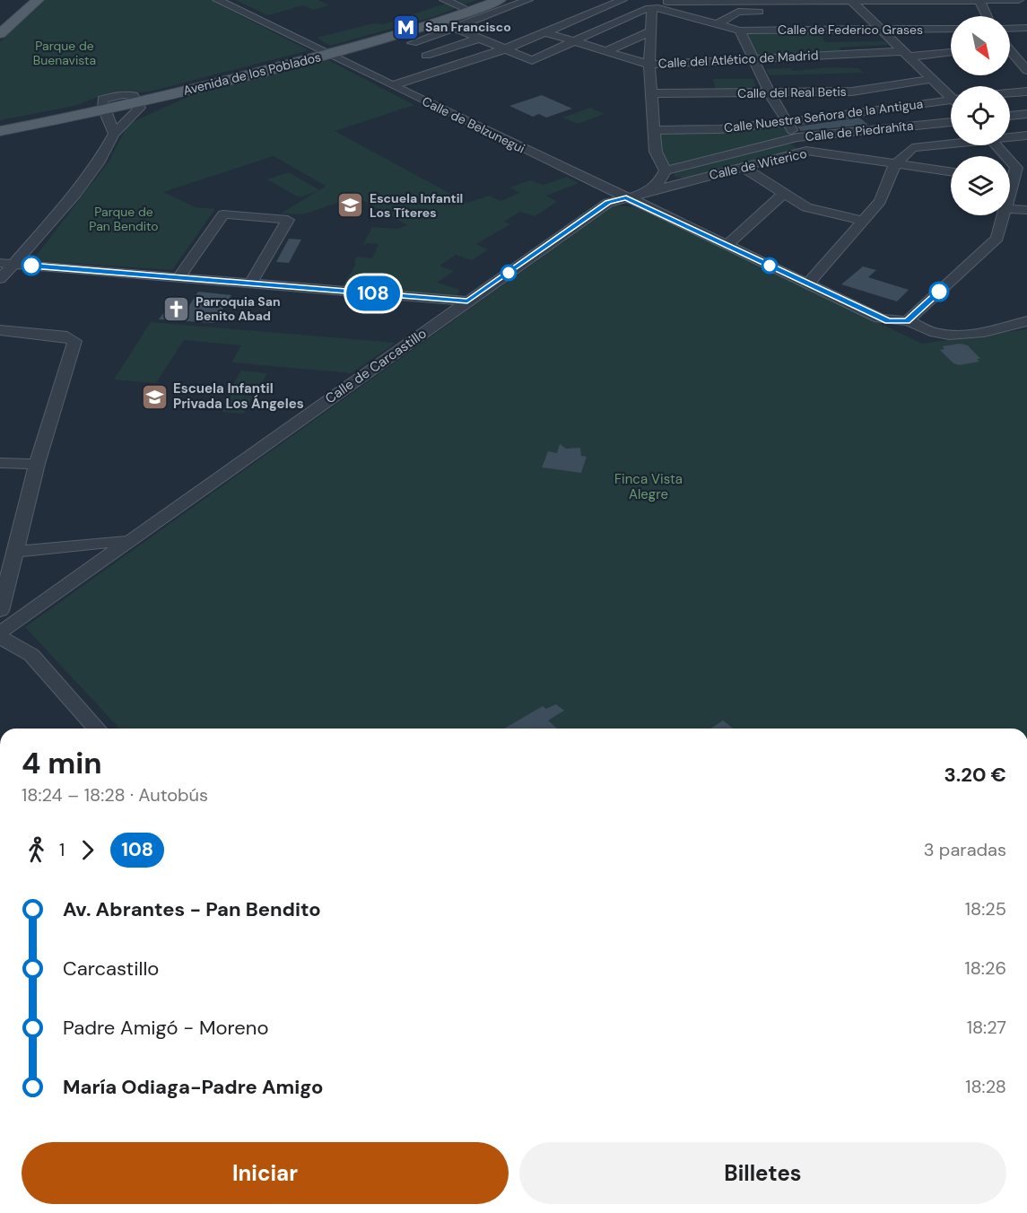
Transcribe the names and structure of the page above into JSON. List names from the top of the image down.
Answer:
{
  "streets": {
    "main road": ["Avenida de los Poblados"],
    "street": [
      "Calle de Federico Grases",
      "Calle del Atlético de Madrid",
      "Calle del Real Betis",
      "Calle Nuestra Señora de la Antigua",
      "Calle de Belzunegui",
      "Calle de Piedrahíta",
      "Calle de Witerico",
      "Calle de Carcastillo"
    ]
  },
  "crossings": [
    ["Avenida de los Poblados", "Calle de Belzunegui"],
    ["Calle de Belzunegui", "Calle de Witerico"],
    ["Calle de Belzunegui", "Calle de Carcastillo"],
    ["Calle de Witerico", "Calle de Carcastillo"]
  ],
  "parks": ["Parque de Buenavista", "Parque de Pan Bendito", "Finca Vista Alegre"],
  "places": {
    "metro station": ["San Francisco"],
    "school or university": ["Escuela Infantil Los Títeres", "Escuela Infantil Privada Los Ángeles"],
    "church": ["Parroquia San Benito Abad"]
  },
  "lines": ["bus line 108"],
  "north": "bottom right",
  "page": {
    "on_map": "108",
    "heading": ["4 min", "18:24 – 18:28 · Autobús", "3.20 €"],
    "legs": ["1", "108", "3 paradas"],
    "list": [
      {
        "name": "Av. Abrantes - Pan Bendito",
        "value": "18:25"
      },
      {
        "name": "Carcastillo",
        "value": "18:26"
      },
      {
        "name": "Padre Amigó - Moreno",
        "value": "18:27"
      },
      {
        "name": "María Odiaga-Padre Amigo",
        "value": "18:28"
      }
    ],
    "buttons": ["Iniciar", "Billetes"]
  }
}
